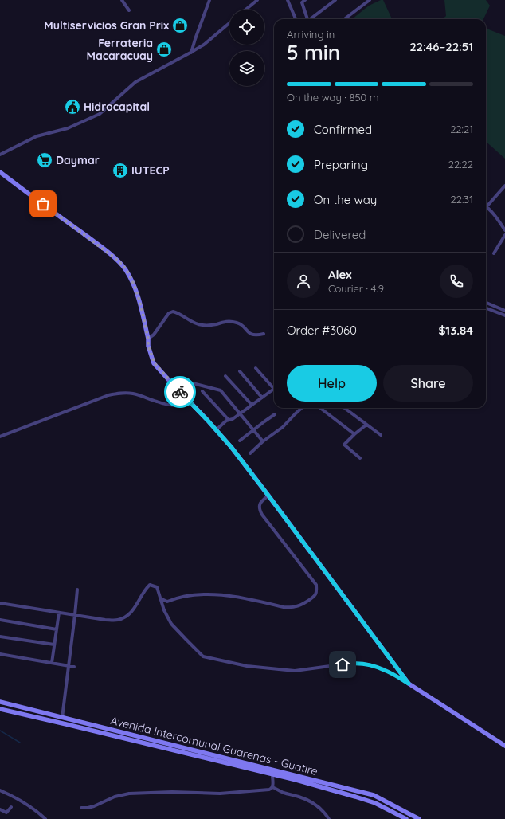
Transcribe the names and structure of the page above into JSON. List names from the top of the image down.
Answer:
{
  "streets": {
    "main road": ["Avenida Intercomunal Guarenas - Guatire"]
  },
  "places": {
    "shop": ["Multiservicios Gran Prix", "Ferrateria Macaracuay"],
    "public building": ["Hidrocapital"],
    "supermarket": ["Daymar"],
    "building": ["IUTECP"]
  },
  "page": {
    "heading": ["5 min", "Arriving in", "22:46–22:51"],
    "panel": [
      "Alex",
      "Courier · 4.9",
      "Order #3060",
      "$13.84"
    ],
    "bar": "On the way · 850 m",
    "list": [
      ["Confirmed", "22:21"],
      ["Preparing", "22:22"],
      ["On the way", "22:31"],
      "Delivered"
    ],
    "buttons": ["Help", "Share"]
  }
}
